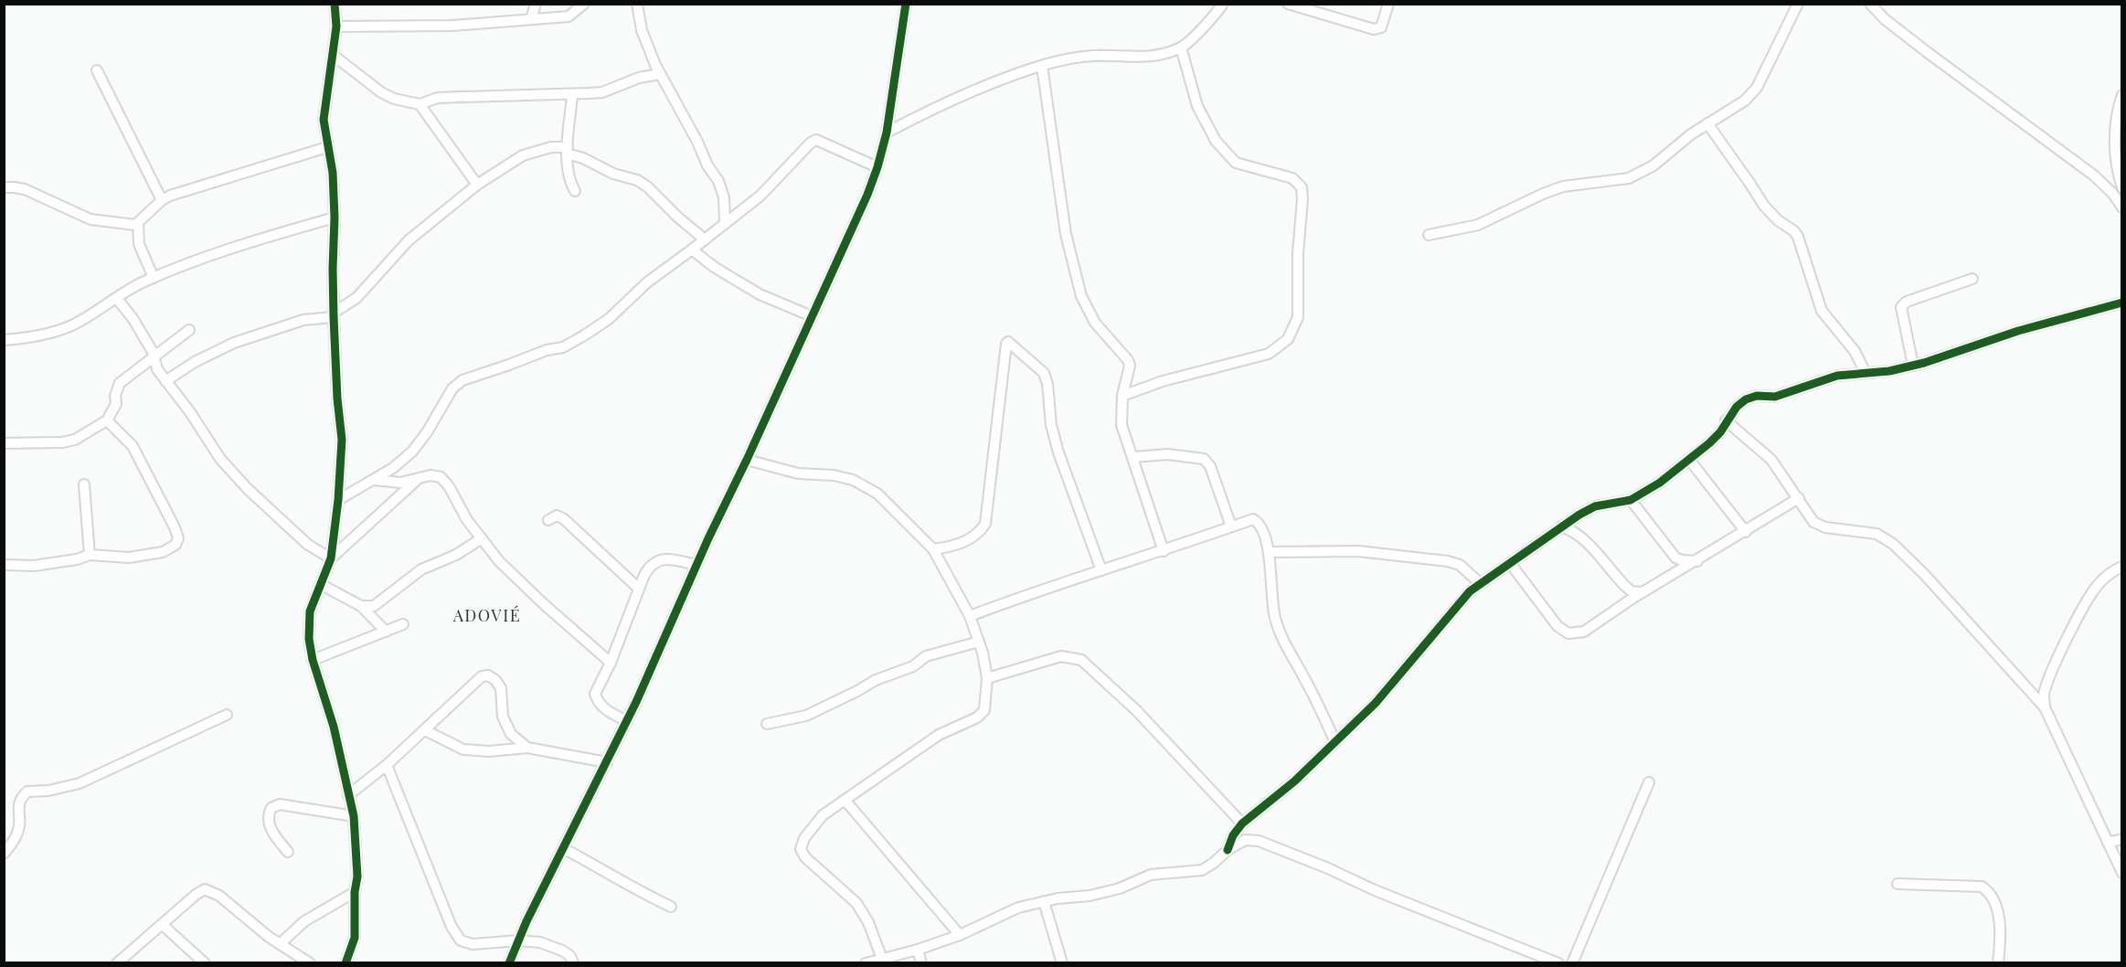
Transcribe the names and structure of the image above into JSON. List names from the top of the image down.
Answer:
{
  "districts": ["ADOVIÉ"]
}
